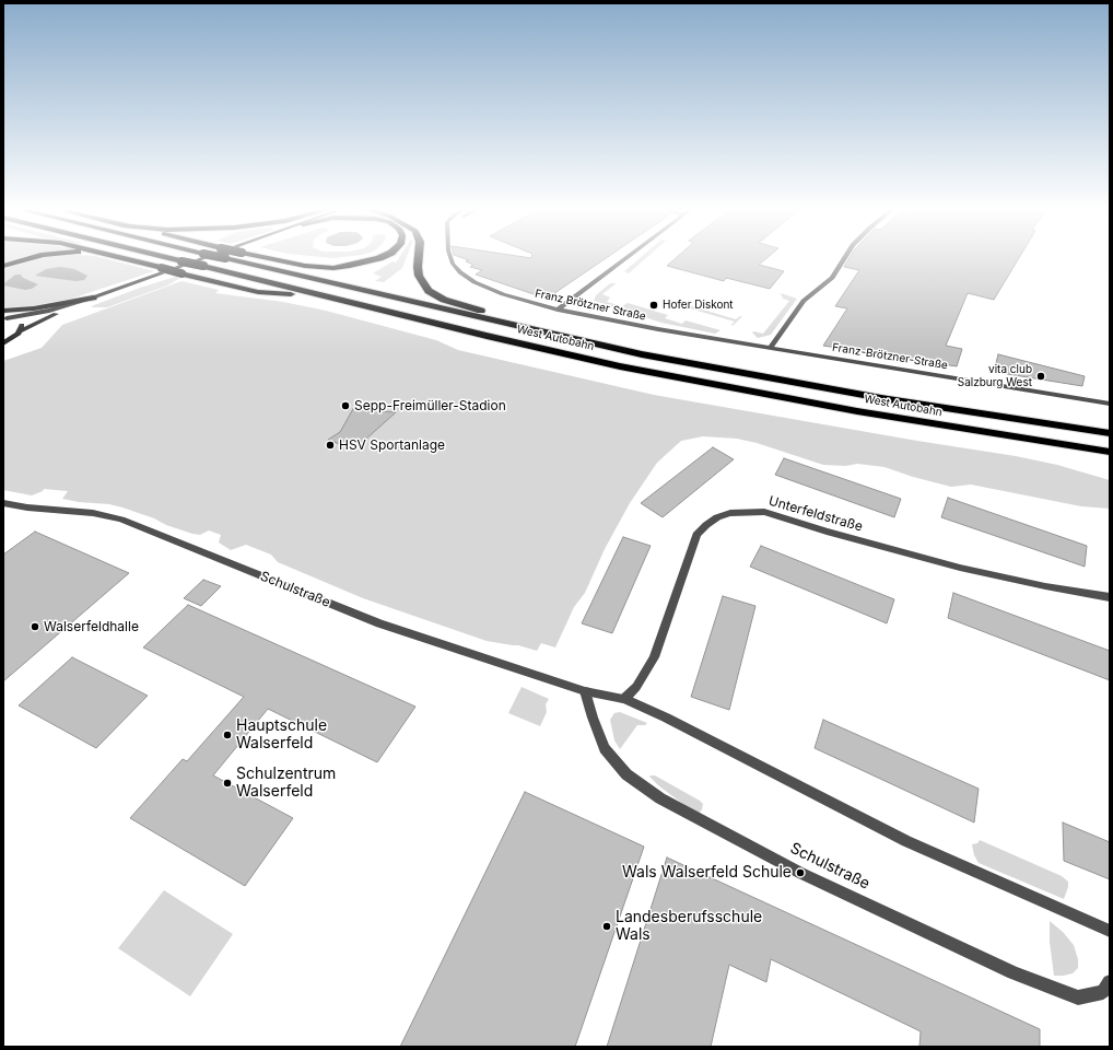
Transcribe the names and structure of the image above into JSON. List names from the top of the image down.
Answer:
{
  "streets": {
    "highway": ["West Autobahn"],
    "street": [
      "Franz Brötzner Straße",
      "Franz-Brötzner-Straße",
      "Unterfeldstraße",
      "Schulstraße"
    ]
  },
  "crossings": [
    ["Franz Brötzner Straße", "Franz-Brötzner-Straße"],
    ["Unterfeldstraße", "Schulstraße"]
  ],
  "places": [
    "Hofer Diskont",
    "vita club Salzburg West",
    "Sepp-Freimüller-Stadion",
    "HSV Sportanlage",
    "Walserfeldhalle",
    "Hauptschule Walserfeld",
    "Schulzentrum Walserfeld",
    "Wals Walserfeld Schule",
    "Landesberufsschule Wals"
  ]
}
